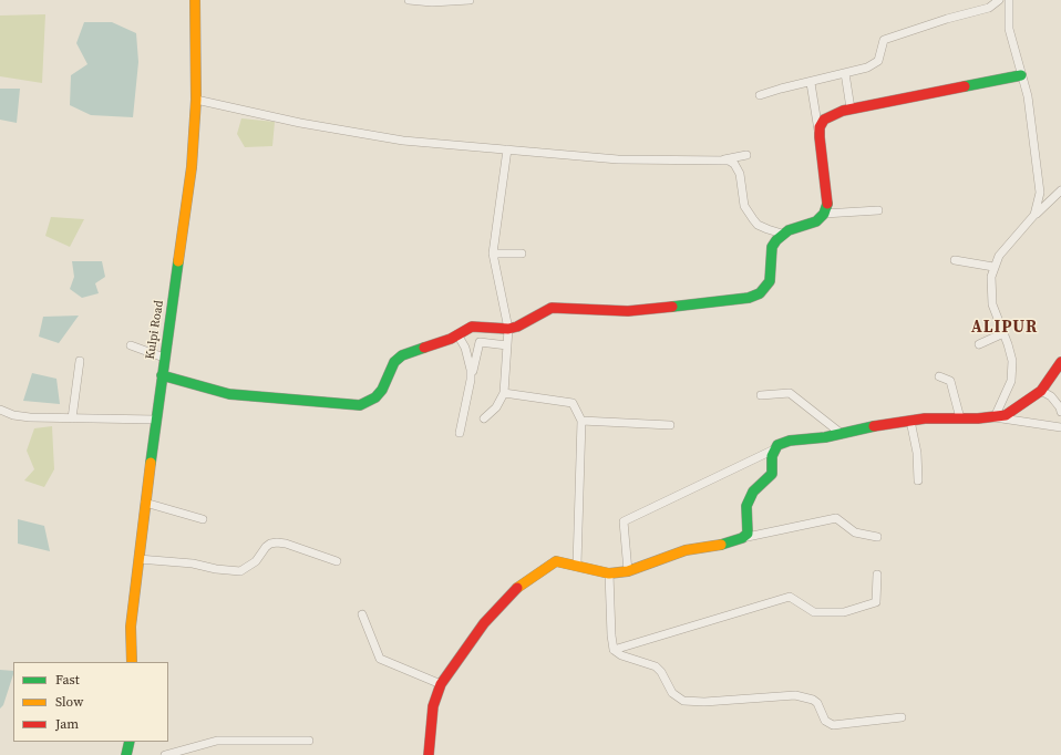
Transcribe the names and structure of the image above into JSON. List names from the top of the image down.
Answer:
{
  "streets": {
    "street": ["Kulpi Road"]
  },
  "districts": ["ALIPUR"],
  "legend": ["Fast", "Slow", "Jam"]
}
